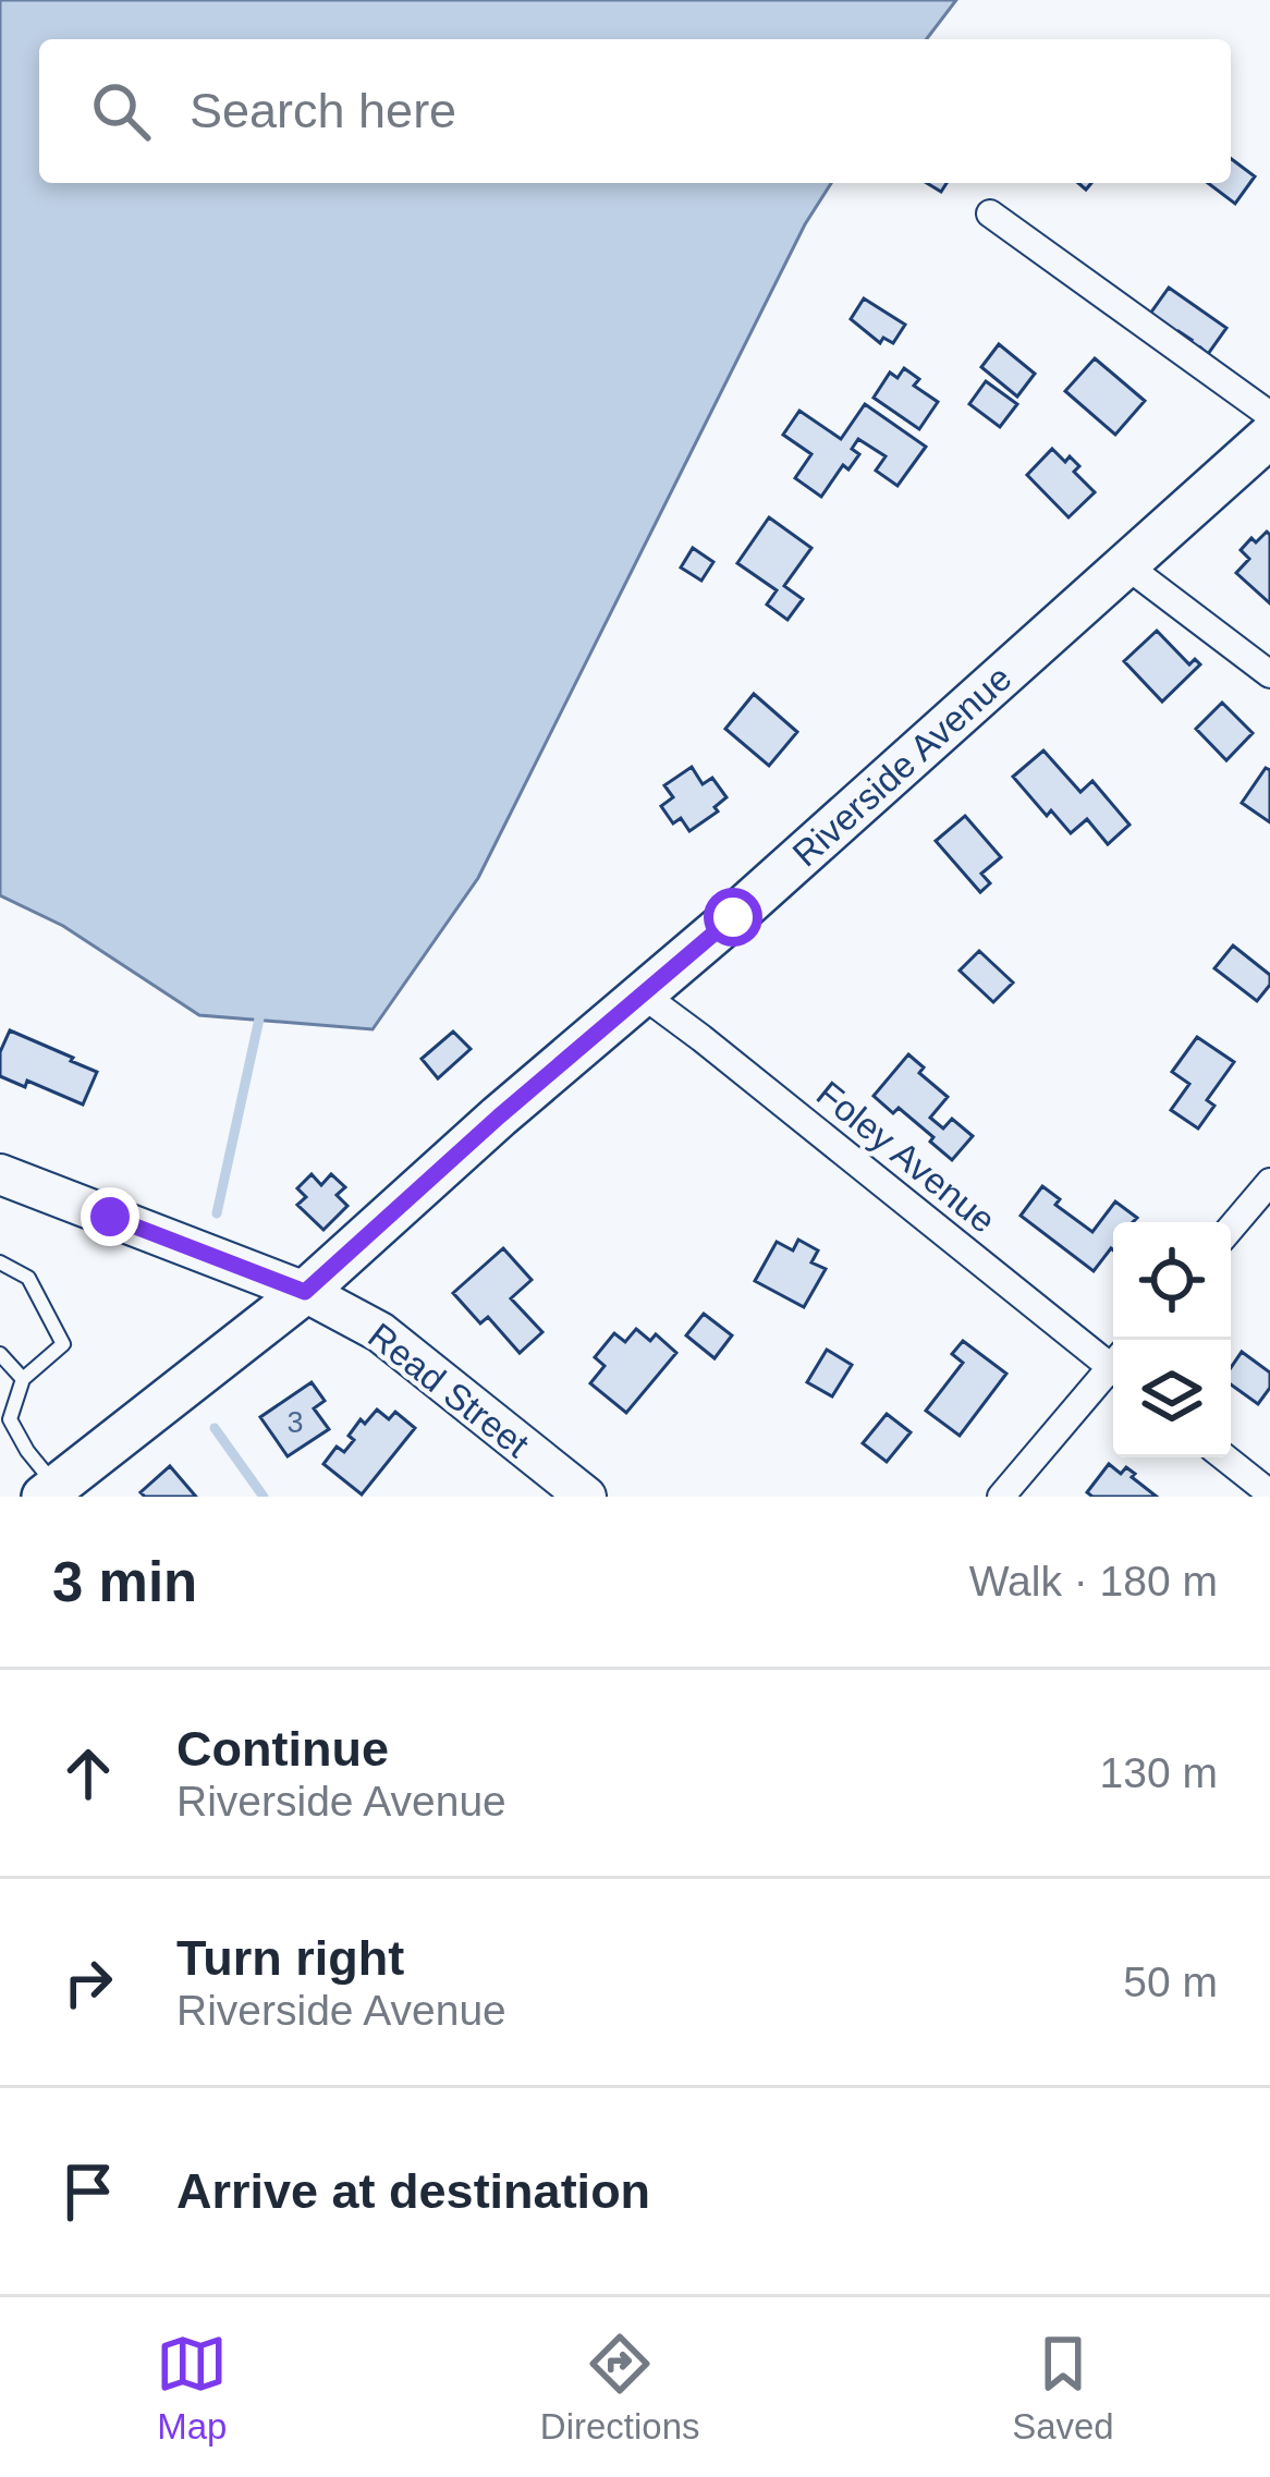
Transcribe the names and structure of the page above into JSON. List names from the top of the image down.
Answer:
{
  "streets": {
    "main road": ["Riverside Avenue", "Read Street"],
    "street": ["Foley Avenue"]
  },
  "crossings": [
    ["Riverside Avenue", "Foley Avenue"],
    ["Riverside Avenue", "Read Street"]
  ],
  "house_numbers": ["3"],
  "page": {
    "search": "Search here",
    "heading": ["3 min", "Walk · 180 m"],
    "list": [
      ["Continue", "Riverside Avenue", "130 m"],
      ["Turn right", "Riverside Avenue", "50 m"],
      "Arrive at destination"
    ],
    "nav": ["Map", "Directions", "Saved"]
  }
}
